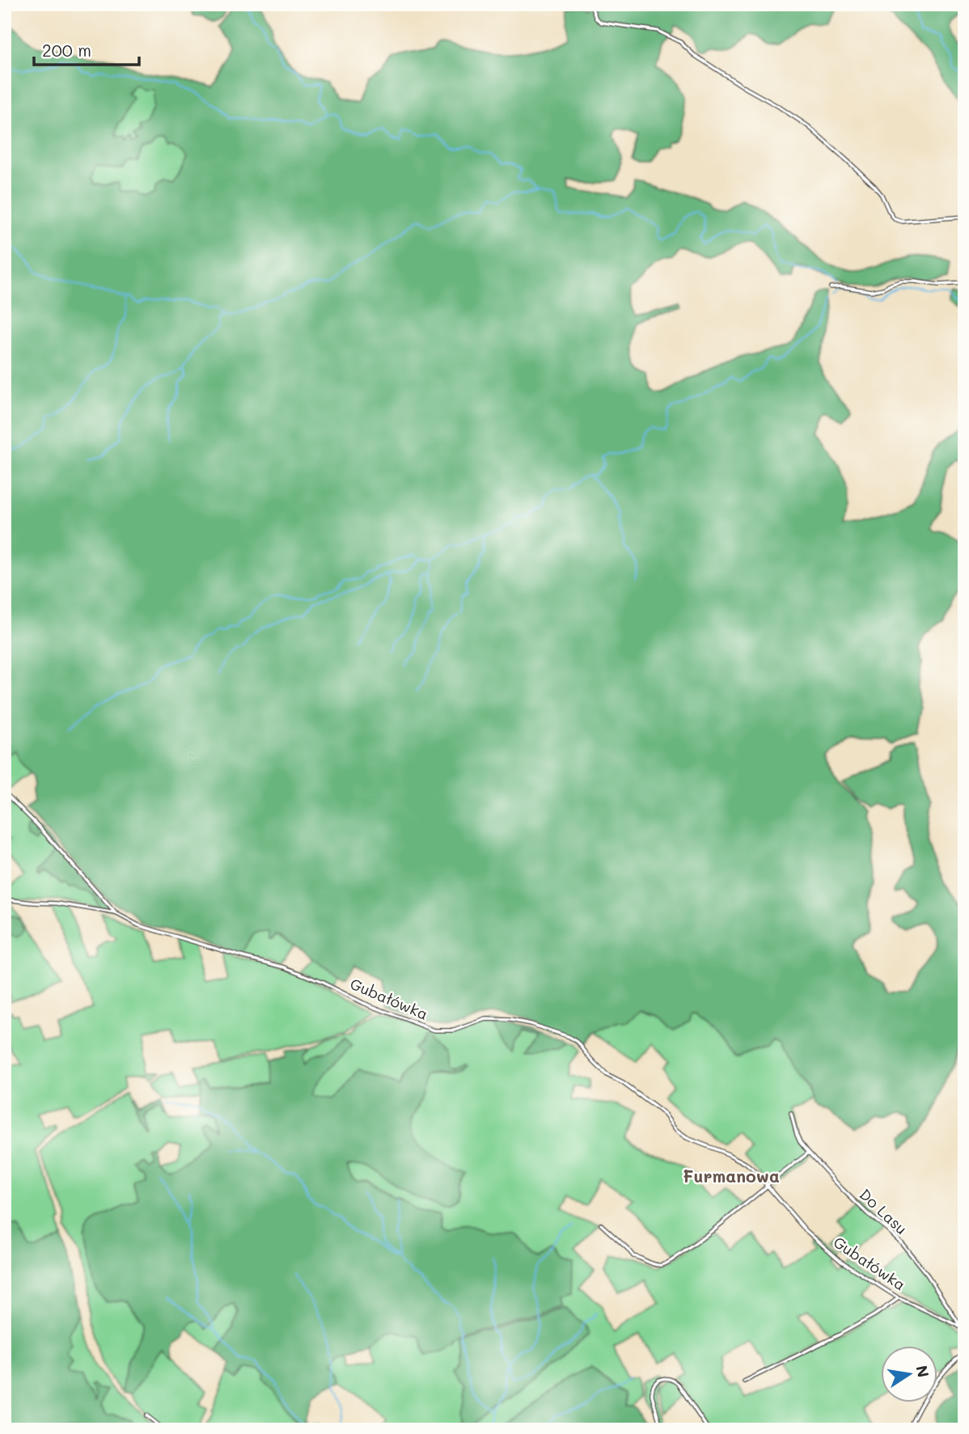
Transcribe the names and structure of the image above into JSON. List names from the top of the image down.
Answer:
{
  "streets": {
    "street": ["Gubałówka", "Do Lasu"]
  },
  "crossings": [
    ["Gubałówka", "Do Lasu"]
  ],
  "districts": ["Furmanowa"],
  "scale_bar": "200 m",
  "north": "right"
}
